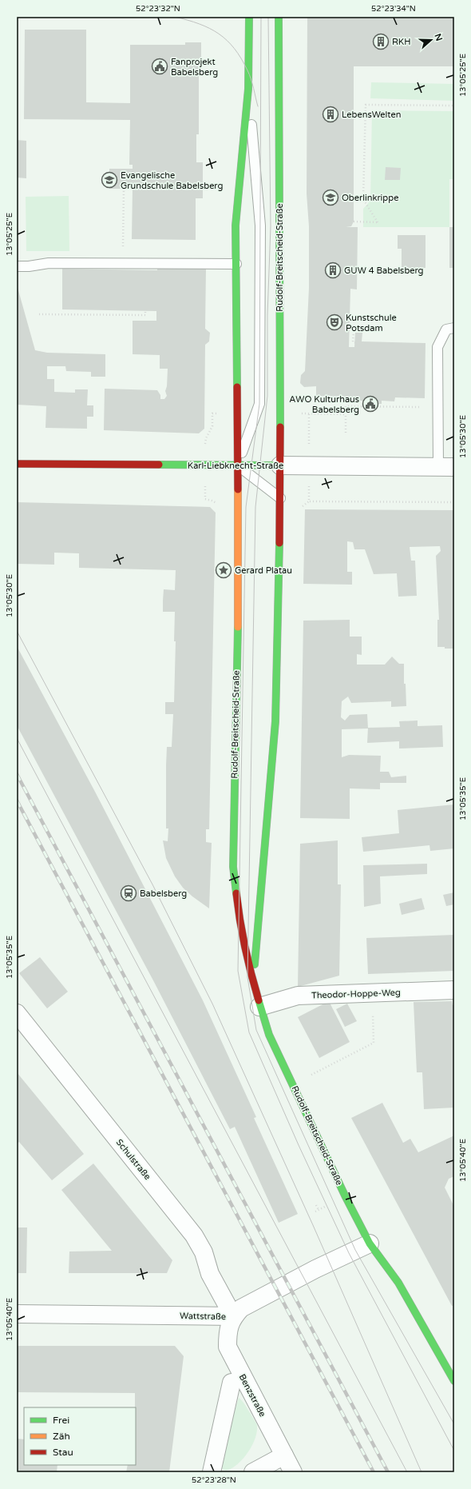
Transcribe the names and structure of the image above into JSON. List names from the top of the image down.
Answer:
{
  "streets": {
    "street": [
      "Rudolf-Breitscheid-Straße",
      "Karl-Liebknecht-Straße",
      "Theodor-Hoppe-Weg",
      "Schulstraße",
      "Wattstraße",
      "Benzstraße"
    ]
  },
  "crossings": [
    ["Rudolf-Breitscheid-Straße", "Karl-Liebknecht-Straße"],
    ["Rudolf-Breitscheid-Straße", "Theodor-Hoppe-Weg"],
    ["Rudolf-Breitscheid-Straße", "Wattstraße"],
    ["Schulstraße", "Wattstraße"],
    ["Schulstraße", "Benzstraße"],
    ["Wattstraße", "Benzstraße"]
  ],
  "places": {
    "building": ["RKH", "LebensWelten", "GUW 4 Babelsberg"],
    "public building": ["Fanprojekt Babelsberg", "AWO Kulturhaus Babelsberg"],
    "school or university": ["Evangelische Grundschule Babelsberg", "Oberlinkrippe"],
    "theatre": ["Kunstschule Potsdam"],
    "place": ["Gerard Platau"],
    "station": ["Babelsberg"]
  },
  "legend": ["Frei", "Zäh", "Stau"],
  "north": "right",
  "coordinates": [
    "52°23'32\"N",
    "52°23'34\"N",
    "13°05'25\"E",
    "13°05'30\"E",
    "13°05'35\"E",
    "13°05'40\"E",
    "52°23'28\"N"
  ]
}
